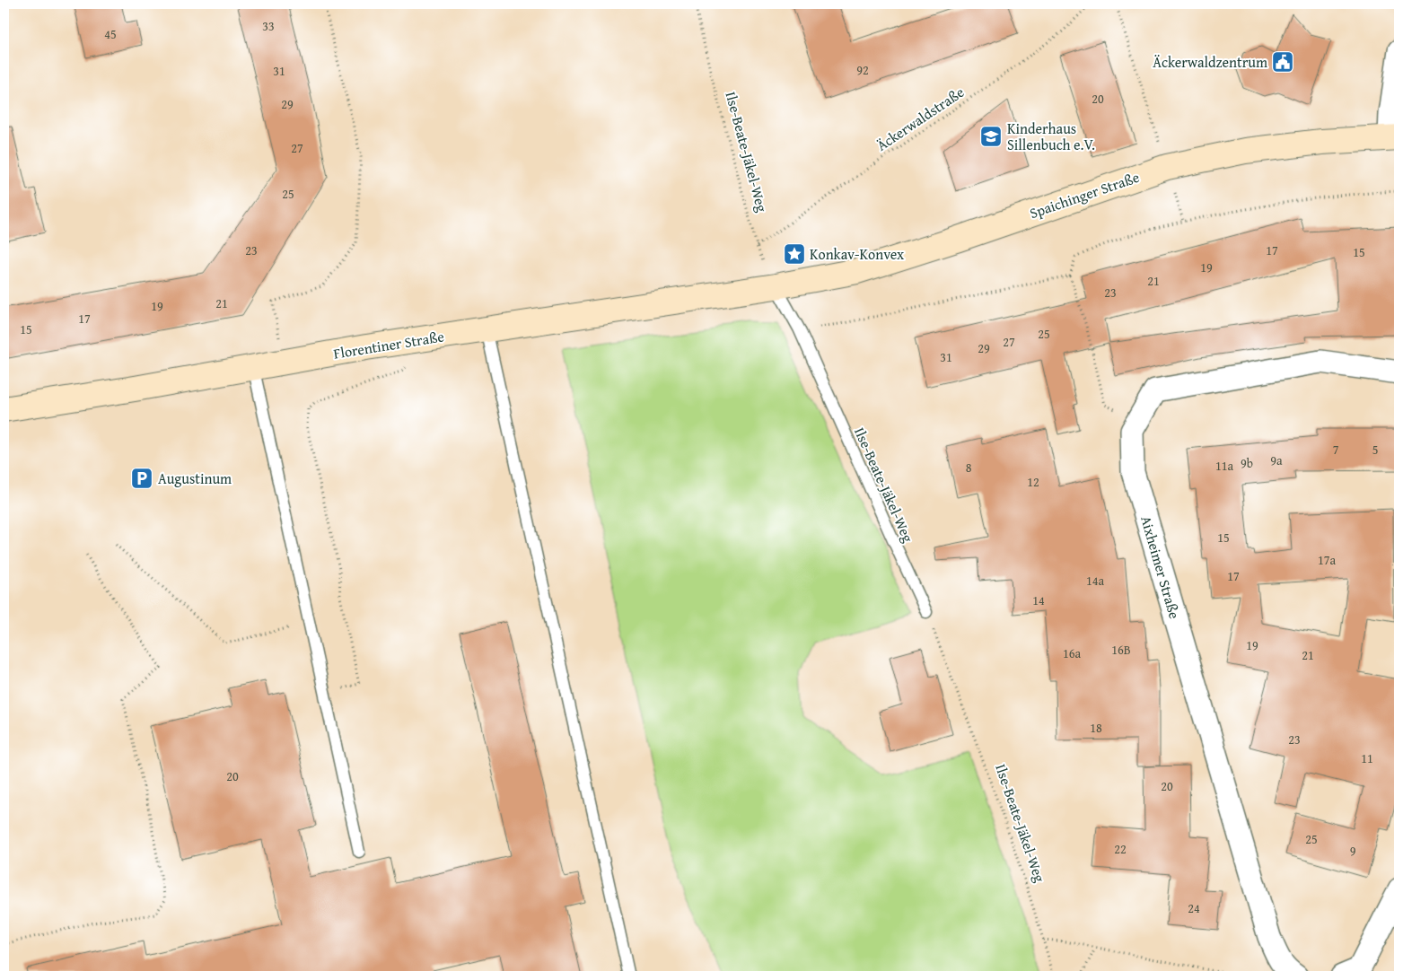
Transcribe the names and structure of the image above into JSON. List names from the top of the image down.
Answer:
{
  "streets": {
    "street": ["Spaichinger Straße", "Florentiner Straße", "Aixheimer Straße"],
    "lane": ["Ilse-Beate-Jäkel-Weg"],
    "path": ["Äckerwaldstraße"]
  },
  "crossings": [
    ["Äckerwaldstraße", "Ilse-Beate-Jäkel-Weg"],
    ["Ilse-Beate-Jäkel-Weg", "Spaichinger Straße"],
    ["Ilse-Beate-Jäkel-Weg", "Florentiner Straße"],
    ["Spaichinger Straße", "Florentiner Straße"]
  ],
  "places": {
    "public building": ["Äckerwaldzentrum"],
    "school or university": ["Kinderhaus Sillenbuch e.V."],
    "place": ["Konkav-Konvex"],
    "parking": ["Augustinum"]
  },
  "house_numbers": [
    "33",
    "45",
    "92",
    "31",
    "20",
    "29",
    "27",
    "25",
    "23",
    "17",
    "15",
    "19",
    "21",
    "23",
    "21",
    "19",
    "17",
    "15",
    "25",
    "27",
    "29",
    "31",
    "7",
    "5",
    "9a",
    "9b",
    "11a",
    "8",
    "12",
    "15",
    "17a",
    "17",
    "14a",
    "14",
    "19",
    "16B",
    "16a",
    "21",
    "18",
    "23",
    "11",
    "20",
    "20",
    "25",
    "22",
    "9",
    "24"
  ]
}
